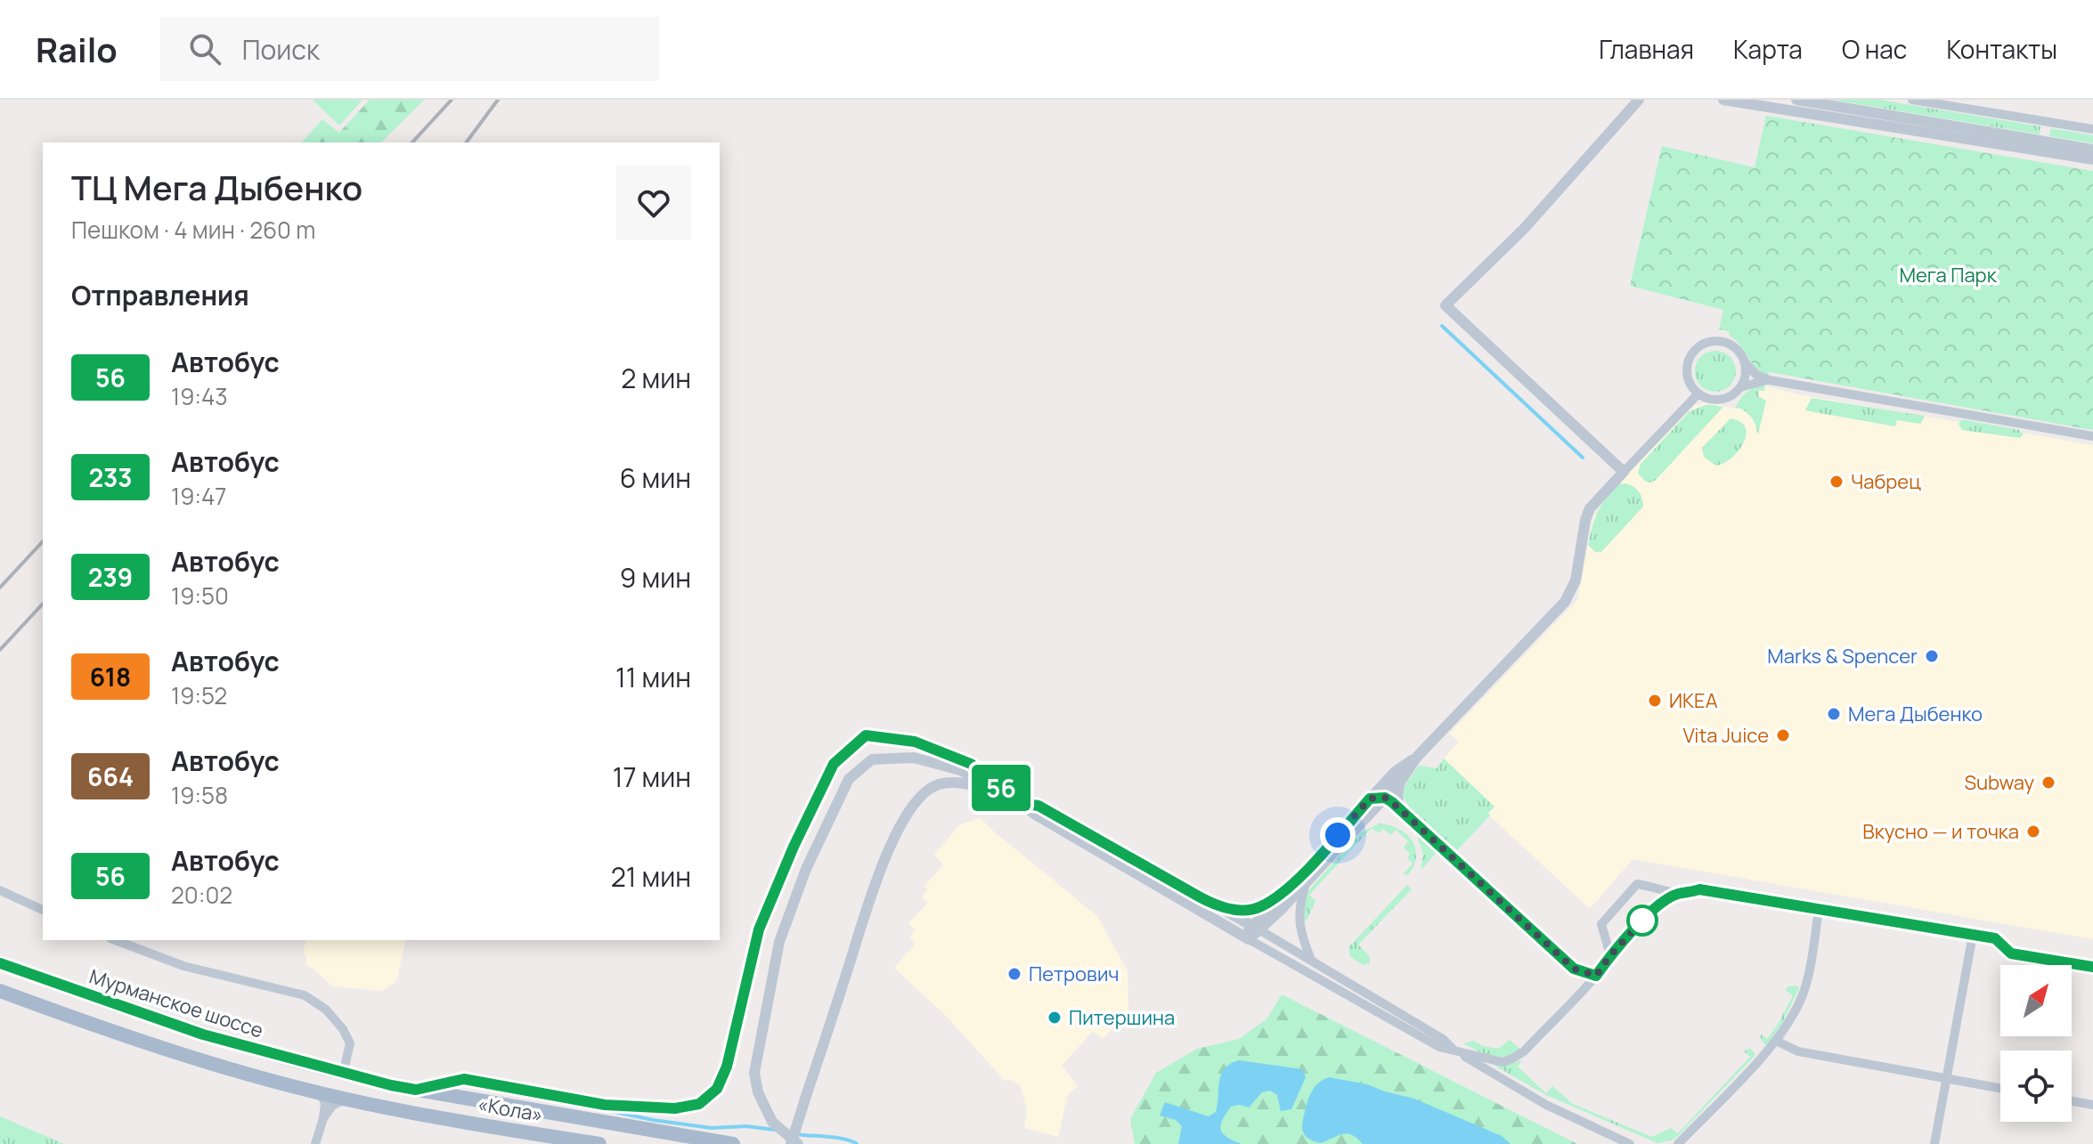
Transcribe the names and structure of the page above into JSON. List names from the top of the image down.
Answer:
{
  "streets": {
    "main road": ["Мурманское шоссе", "«Кола»"]
  },
  "crossings": [
    ["Мурманское шоссе", "«Кола»"]
  ],
  "parks": ["Мега Парк"],
  "places": [
    "Чабрец",
    "Marks & Spencer",
    "ИКЕА",
    "Мега Дыбенко",
    "Vita Juice",
    "Subway",
    "Вкусно — и точка",
    "Петрович",
    "Питершина"
  ],
  "lines": ["bus line 56"],
  "north": "top right",
  "page": {
    "header": "Railo",
    "search": "Поиск",
    "nav": [
      "Главная",
      "Карта",
      "О нас",
      "Контакты"
    ],
    "on_map": "56",
    "heading": [
      ["ТЦ Мега Дыбенко", "Пешком · 4 мин · 260 m"],
      "Отправления"
    ],
    "list": [
      {
        "mark": "56",
        "name": "Автобус",
        "note": "19:43",
        "value": "2 мин"
      },
      {
        "mark": "233",
        "name": "Автобус",
        "note": "19:47",
        "value": "6 мин"
      },
      {
        "mark": "239",
        "name": "Автобус",
        "note": "19:50",
        "value": "9 мин"
      },
      {
        "mark": "618",
        "name": "Автобус",
        "note": "19:52",
        "value": "11 мин"
      },
      {
        "mark": "664",
        "name": "Автобус",
        "note": "19:58",
        "value": "17 мин"
      },
      {
        "mark": "56",
        "name": "Автобус",
        "note": "20:02",
        "value": "21 мин"
      }
    ]
  }
}
